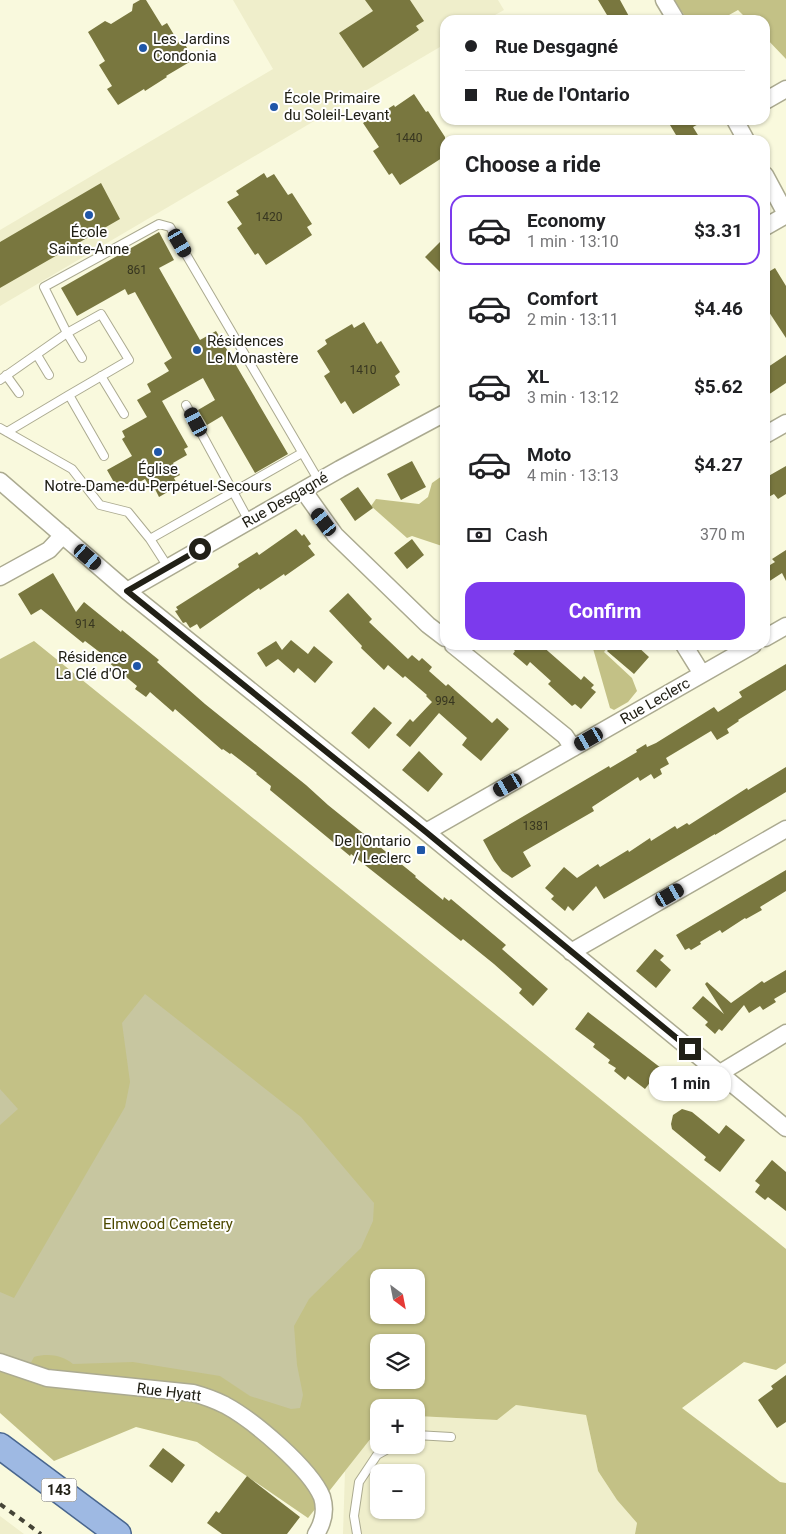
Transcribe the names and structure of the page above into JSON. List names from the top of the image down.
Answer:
{
  "streets": {
    "main road": ["143"],
    "street": ["Rue Desgagné", "Rue Leclerc", "Rue Hyatt"]
  },
  "parks": ["Elmwood Cemetery"],
  "places": {
    "other": [
      "Les Jardins Condonia",
      "École Primaire du Soleil-Levant",
      "École Sainte-Anne",
      "Résidences Le Monastère",
      "Église Notre-Dame-du-Perpétuel-Secours",
      "Résidence La Clé d'Or"
    ],
    "transit": ["De l'Ontario / Leclerc"]
  },
  "house_numbers": [
    "1440",
    "1420",
    "861",
    "1410",
    "914",
    "994",
    "1381"
  ],
  "north": "bottom right",
  "page": {
    "banner": ["Rue Desgagné", "Rue de l'Ontario"],
    "heading": "Choose a ride",
    "list": [
      {
        "name": "Economy",
        "note": "1 min · 13:10",
        "value": "$3.31"
      },
      {
        "name": "Comfort",
        "note": "2 min · 13:11",
        "value": "$4.46"
      },
      {
        "name": "XL",
        "note": "3 min · 13:12",
        "value": "$5.62"
      },
      {
        "name": "Moto",
        "note": "4 min · 13:13",
        "value": "$4.27"
      }
    ],
    "pay": ["Cash", "370 m"],
    "buttons": "Confirm",
    "bubble": "1 min",
    "map_buttons": ["+", "−"]
  }
}
